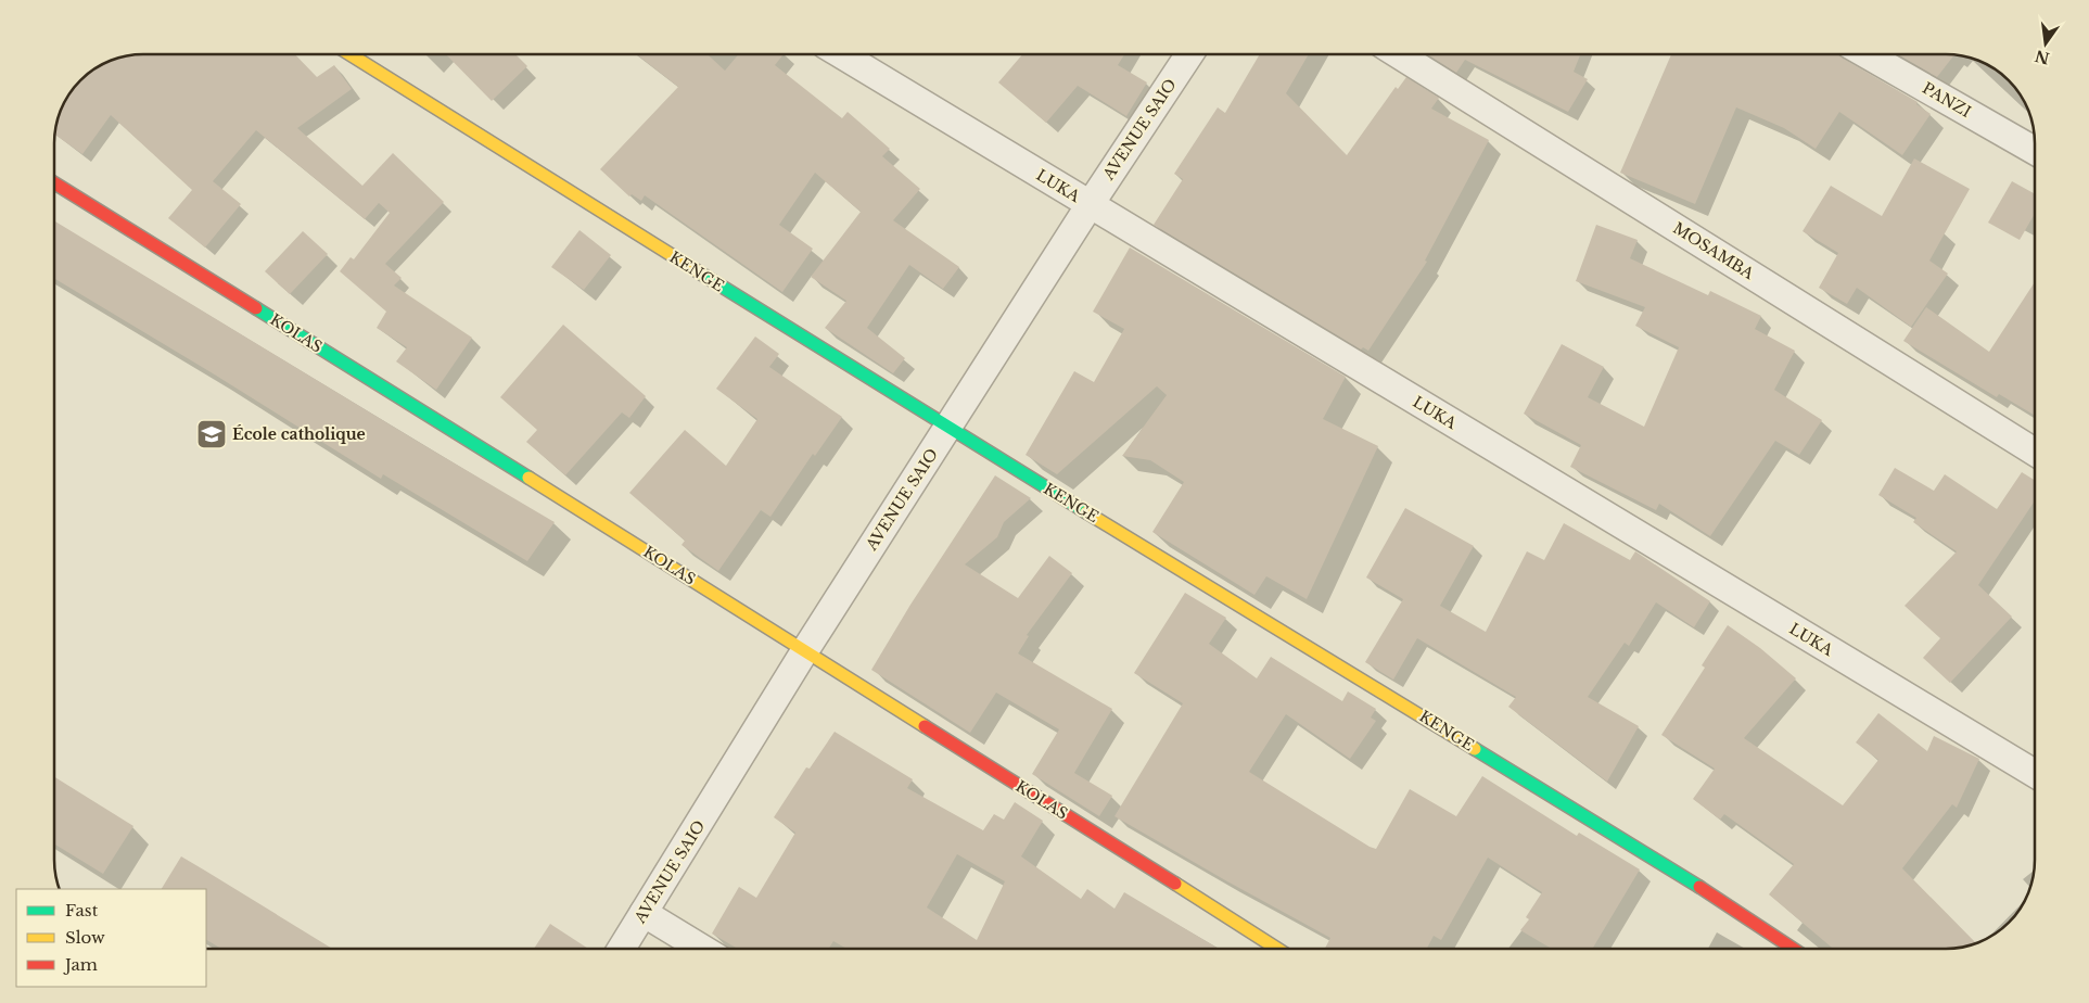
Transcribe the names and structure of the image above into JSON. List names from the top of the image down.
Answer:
{
  "streets": {
    "street": [
      "PANZI",
      "AVENUE SAIO",
      "LUKA",
      "MOSAMBA",
      "KENGE",
      "KOLAS"
    ]
  },
  "crossings": [
    ["AVENUE SAIO", "LUKA"],
    ["AVENUE SAIO", "KENGE"],
    ["AVENUE SAIO", "KOLAS"]
  ],
  "places": {
    "school or university": ["École catholique"]
  },
  "legend": ["Fast", "Slow", "Jam"],
  "north": "bottom"
}
